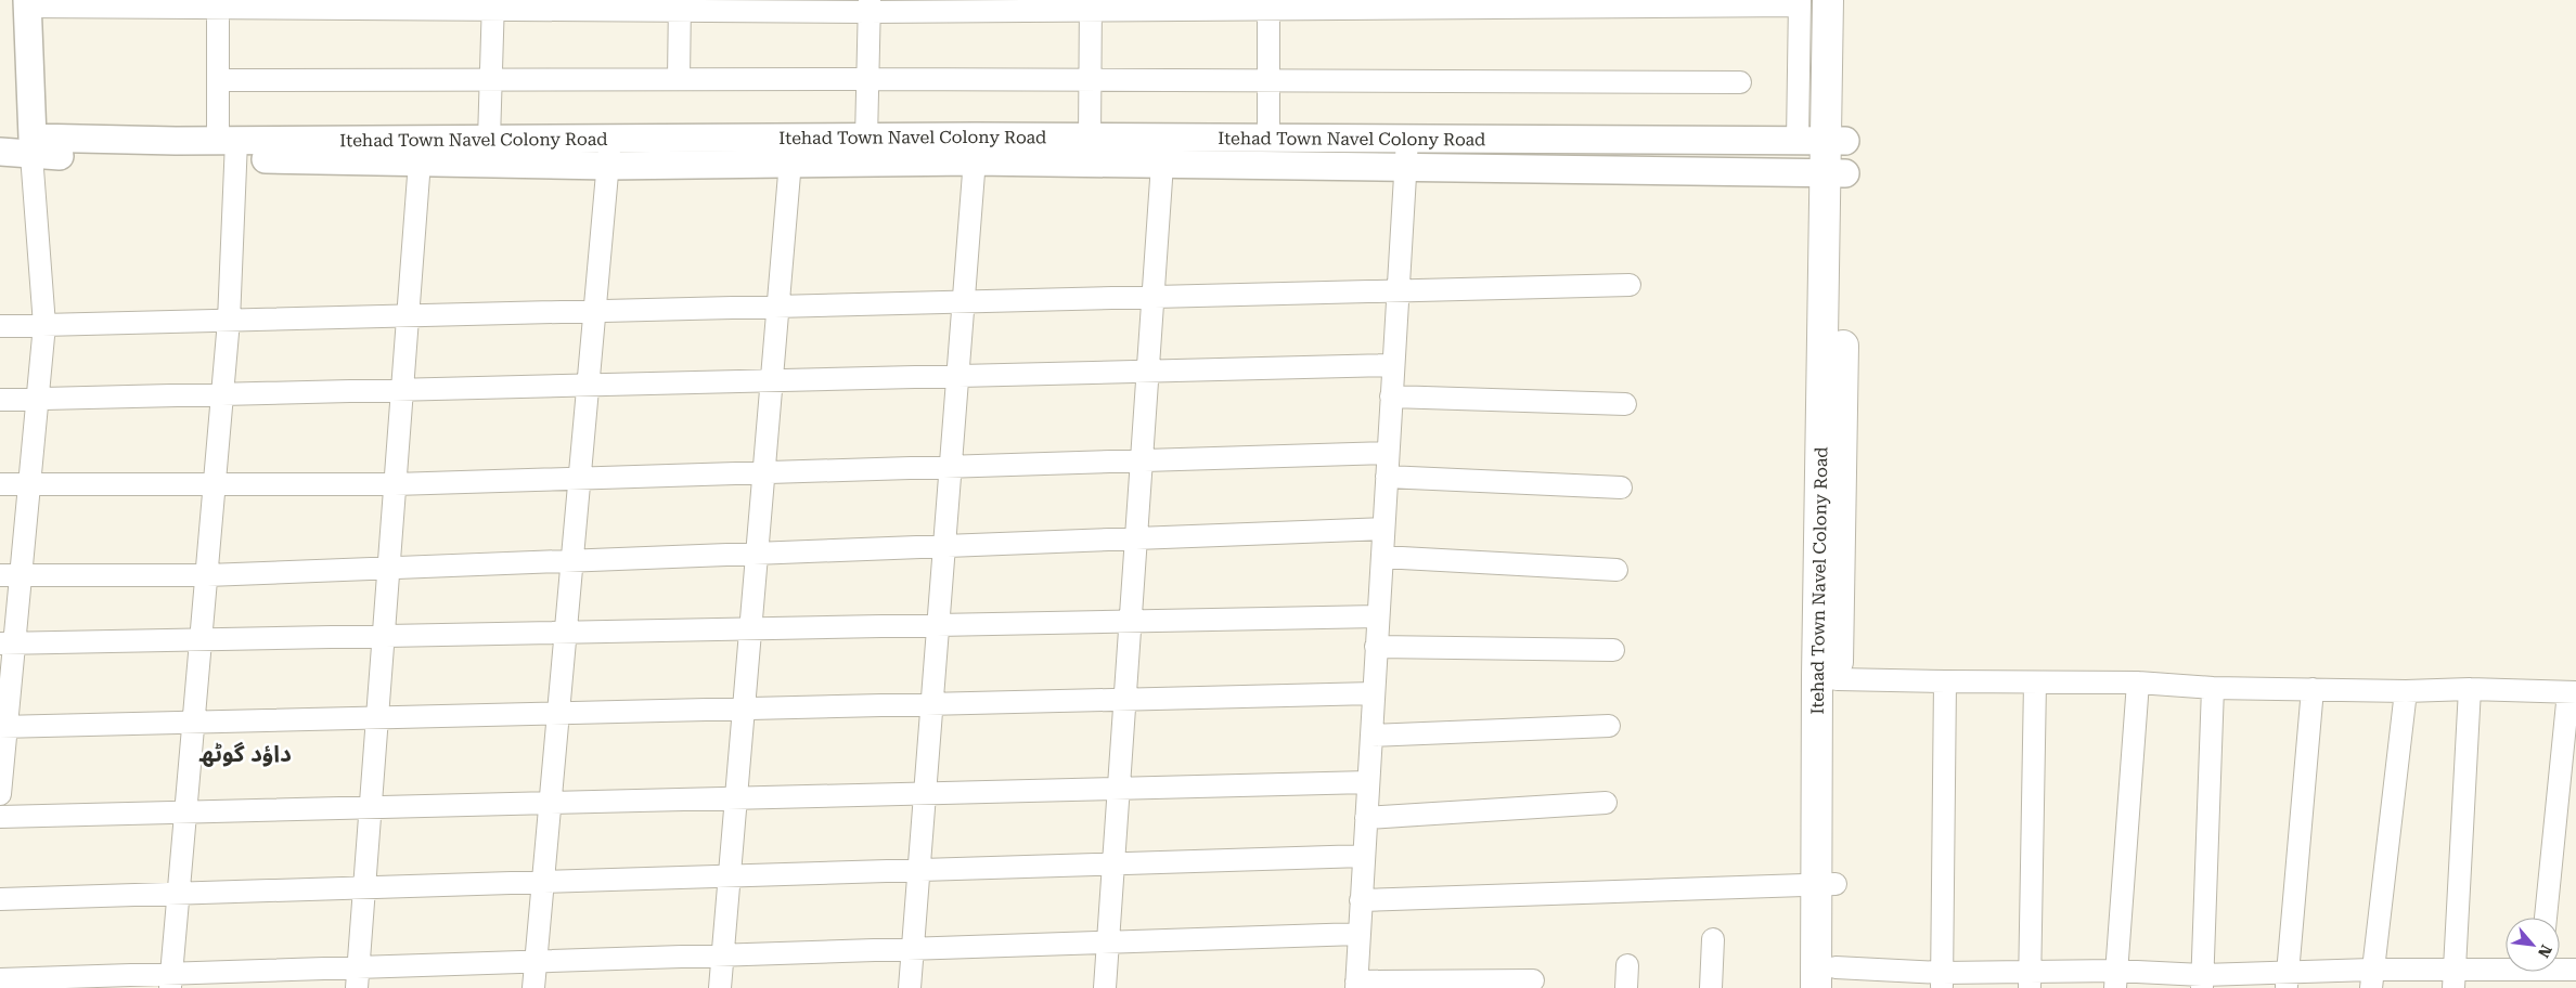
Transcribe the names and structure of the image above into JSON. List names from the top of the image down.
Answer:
{
  "streets": {
    "main road": ["Itehad Town Navel Colony Road"]
  },
  "districts": ["داؤد گوٹھ"],
  "north": "bottom right"
}
